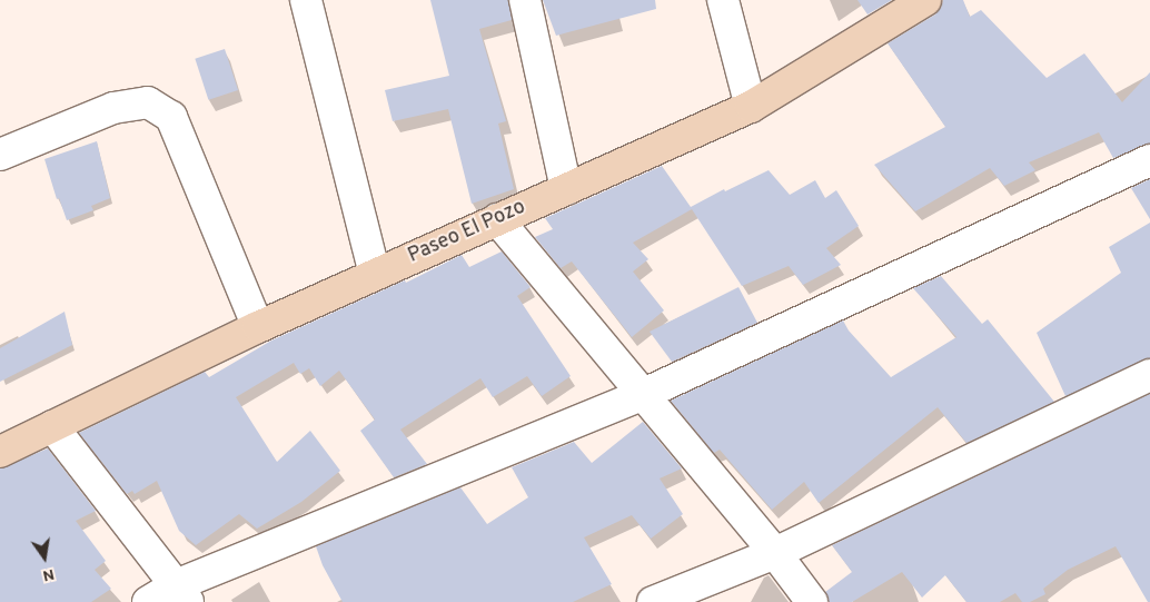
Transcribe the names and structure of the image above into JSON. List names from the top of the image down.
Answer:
{
  "streets": {
    "street": ["Paseo El Pozo"]
  },
  "north": "bottom"
}
